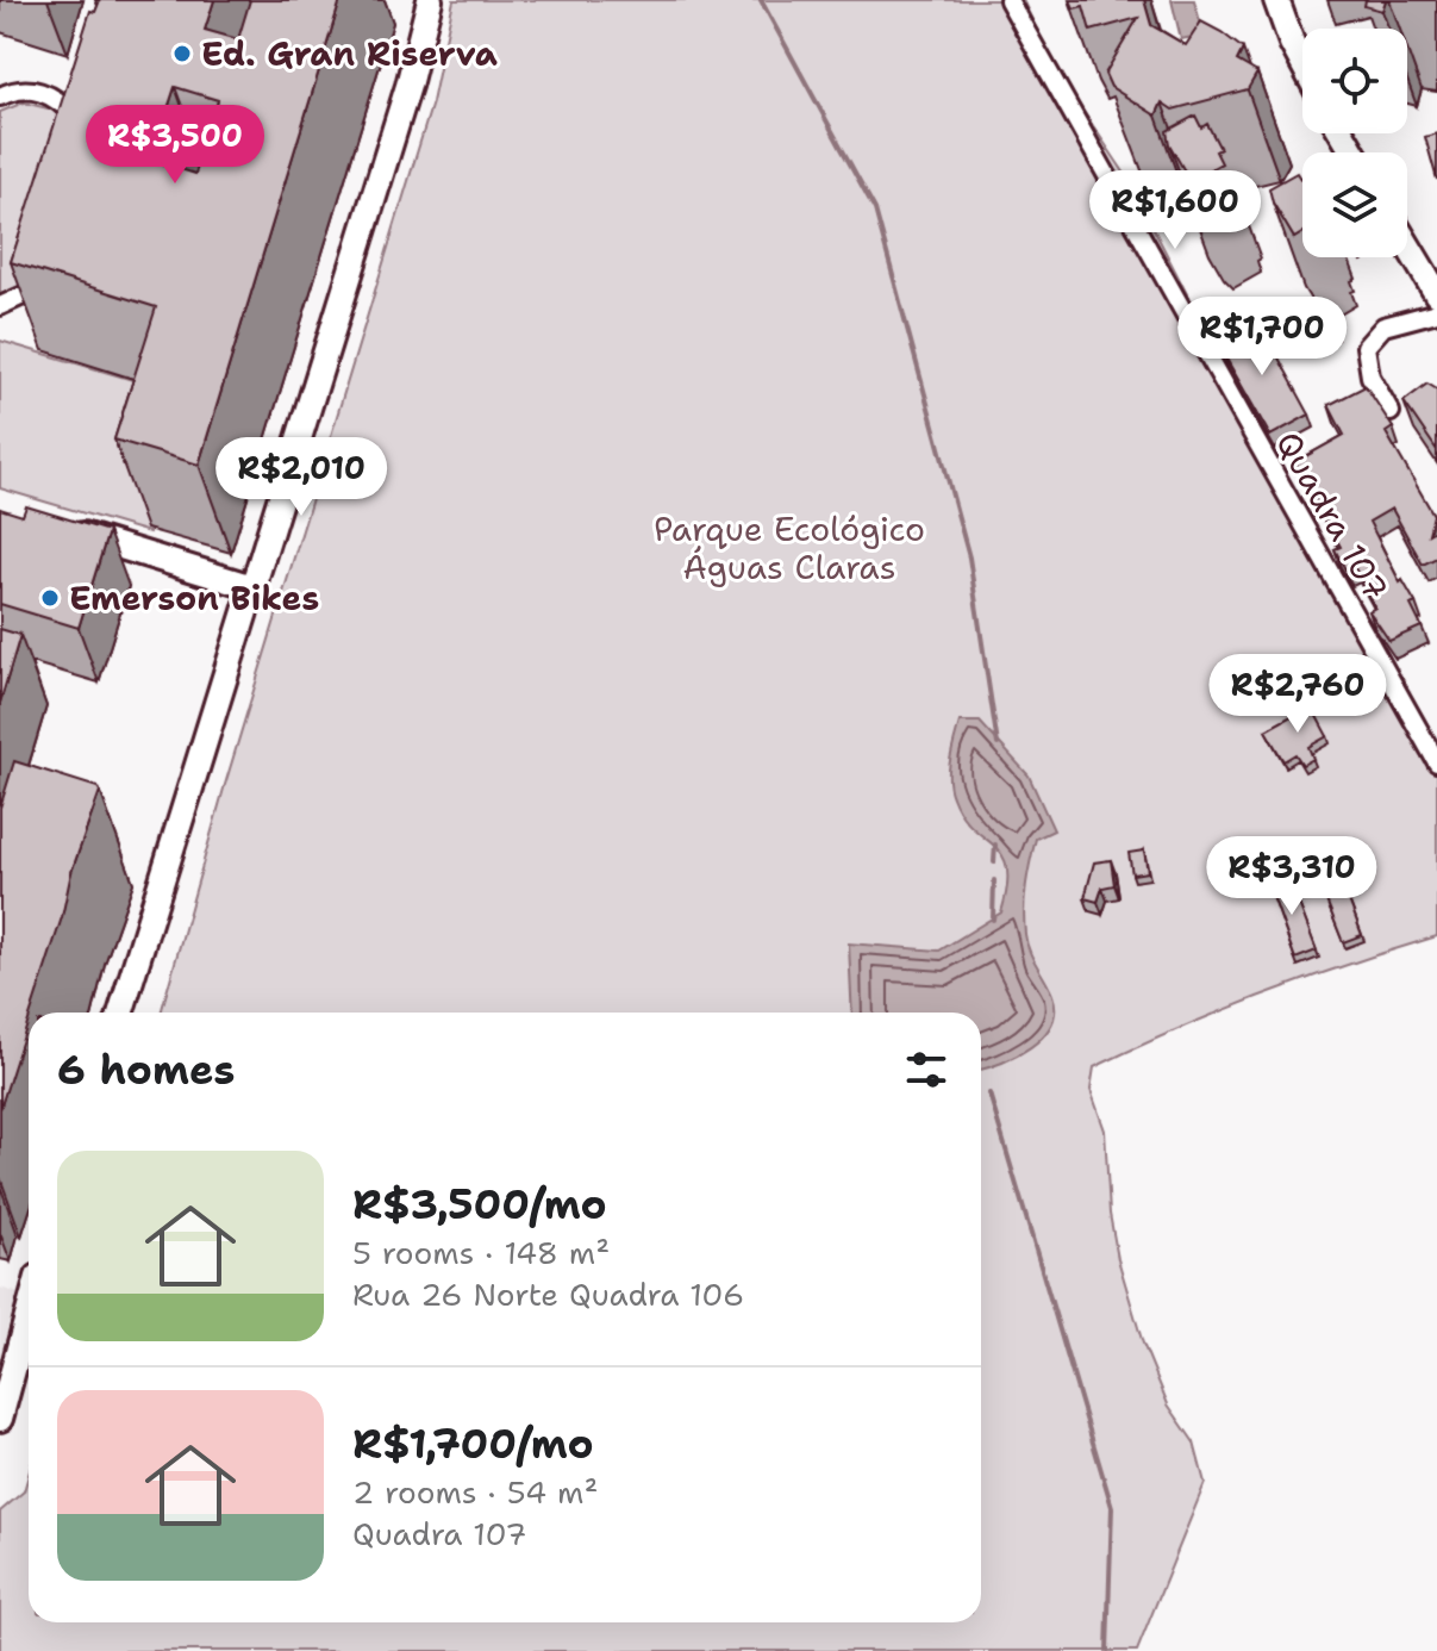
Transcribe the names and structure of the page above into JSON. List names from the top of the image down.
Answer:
{
  "streets": {
    "street": ["Quadra 107"]
  },
  "parks": ["Parque Ecológico Águas Claras"],
  "places": ["Ed. Gran Riserva", "Emerson Bikes"],
  "page": {
    "price": [
      "R$3,500",
      "R$1,600",
      "R$1,700",
      "R$2,010",
      "R$2,760",
      "R$3,310"
    ],
    "heading": "6 homes",
    "list": [
      {
        "name": "R$3,500/mo",
        "note": "5 rooms · 148 m² · Rua 26 Norte Quadra 106"
      },
      {
        "name": "R$1,700/mo",
        "note": "2 rooms · 54 m² · Quadra 107"
      }
    ]
  }
}
